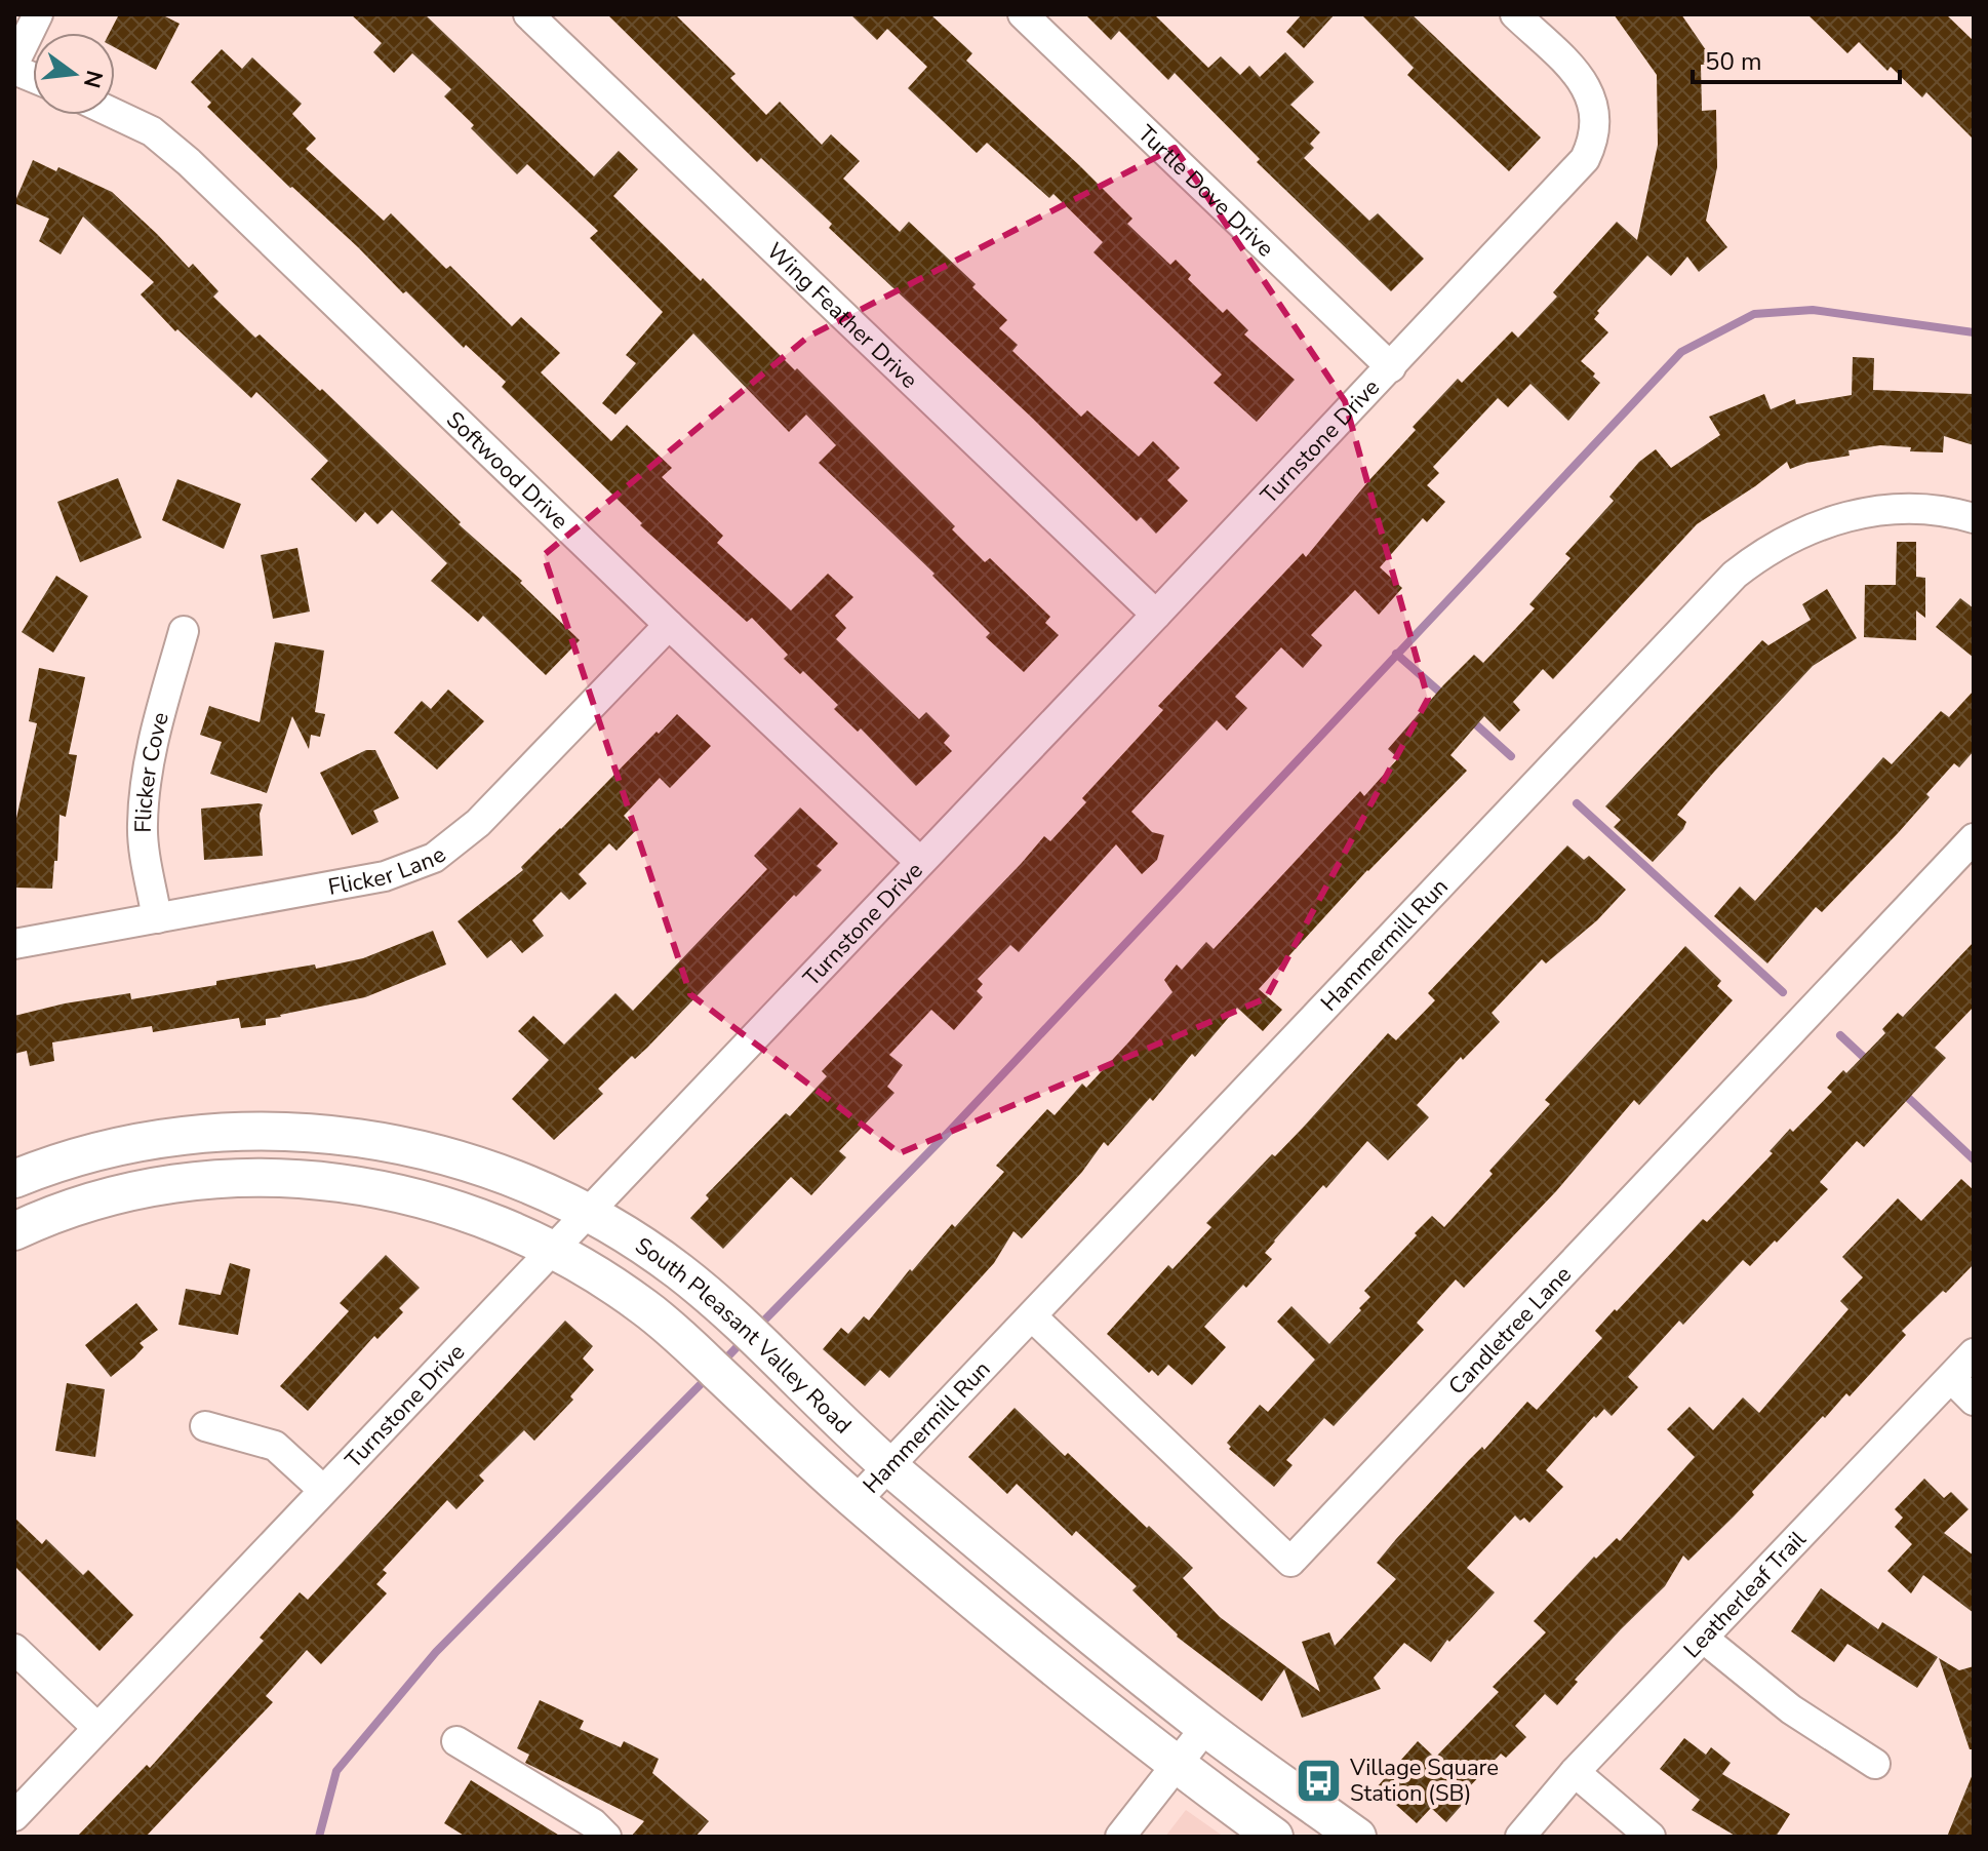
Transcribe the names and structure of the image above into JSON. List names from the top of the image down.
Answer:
{
  "streets": {
    "main road": ["South Pleasant Valley Road"],
    "street": [
      "Turtle Dove Drive",
      "Wing Feather Drive",
      "Turnstone Drive",
      "Softwood Drive",
      "Flicker Cove",
      "Flicker Lane",
      "Hammermill Run",
      "Candletree Lane",
      "Leatherleaf Trail"
    ]
  },
  "crossings": [
    ["Turtle Dove Drive", "Turnstone Drive"],
    ["Wing Feather Drive", "Turnstone Drive"],
    ["Turnstone Drive", "Softwood Drive"],
    ["Turnstone Drive", "South Pleasant Valley Road"],
    ["Softwood Drive", "Flicker Lane"],
    ["Flicker Cove", "Flicker Lane"],
    ["Hammermill Run", "Candletree Lane"],
    ["Hammermill Run", "South Pleasant Valley Road"]
  ],
  "places": {
    "bus stop": ["Village Square Station (SB)"]
  },
  "scale_bar": "50 m",
  "north": "right"
}
